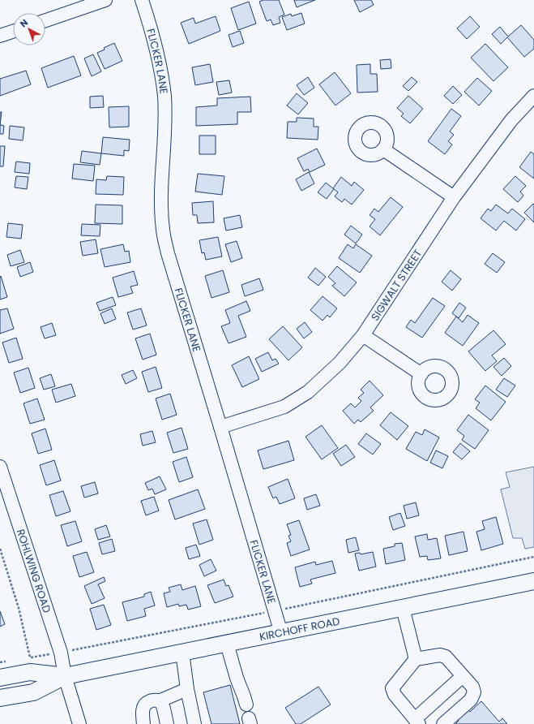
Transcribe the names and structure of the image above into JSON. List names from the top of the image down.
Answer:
{
  "streets": {
    "main road": ["KIRCHOFF ROAD"],
    "street": ["FLICKER LANE", "SIGWALT STREET", "ROHLWING ROAD"]
  },
  "crossings": [
    ["FLICKER LANE", "SIGWALT STREET"],
    ["FLICKER LANE", "KIRCHOFF ROAD"],
    ["ROHLWING ROAD", "KIRCHOFF ROAD"]
  ],
  "north": "top left"
}
